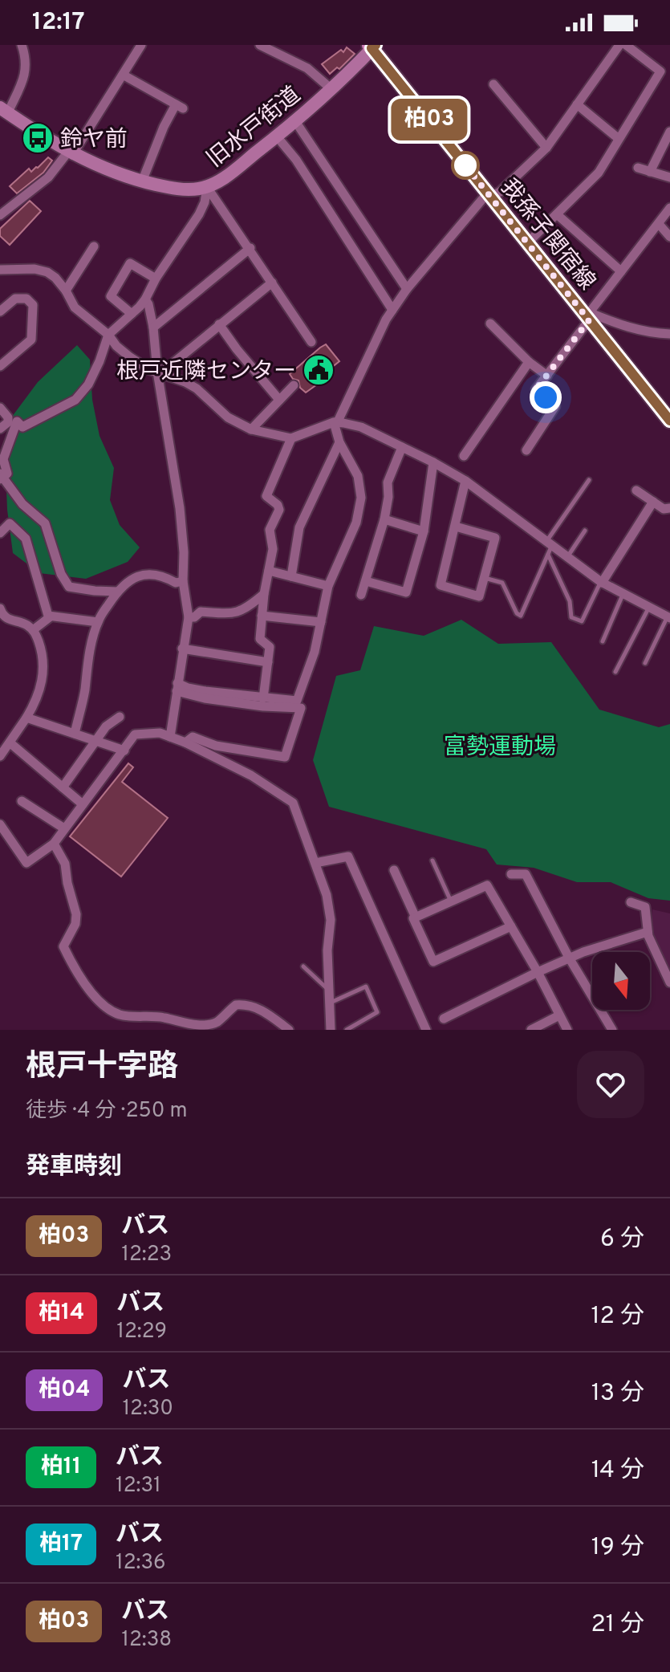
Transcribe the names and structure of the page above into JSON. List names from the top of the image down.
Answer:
{
  "streets": {
    "main road": ["我孫子関宿線"],
    "street": ["旧水戸街道"]
  },
  "crossings": [
    ["旧水戸街道", "我孫子関宿線"]
  ],
  "parks": ["富勢運動場"],
  "places": {
    "bus stop": ["鈴ヤ前"],
    "public building": ["根戸近隣センター"]
  },
  "lines": ["bus line 柏03"],
  "north": "bottom",
  "page": {
    "status": "12:17",
    "on_map": "柏03",
    "heading": [
      ["根戸十字路", "徒歩 · 4 分 · 250 m"],
      "発車時刻"
    ],
    "list": [
      {
        "mark": "柏03",
        "name": "バス",
        "note": "12:23",
        "value": "6 分"
      },
      {
        "mark": "柏14",
        "name": "バス",
        "note": "12:29",
        "value": "12 分"
      },
      {
        "mark": "柏04",
        "name": "バス",
        "note": "12:30",
        "value": "13 分"
      },
      {
        "mark": "柏11",
        "name": "バス",
        "note": "12:31",
        "value": "14 分"
      },
      {
        "mark": "柏17",
        "name": "バス",
        "note": "12:36",
        "value": "19 分"
      },
      {
        "mark": "柏03",
        "name": "バス",
        "note": "12:38",
        "value": "21 分"
      }
    ]
  }
}
